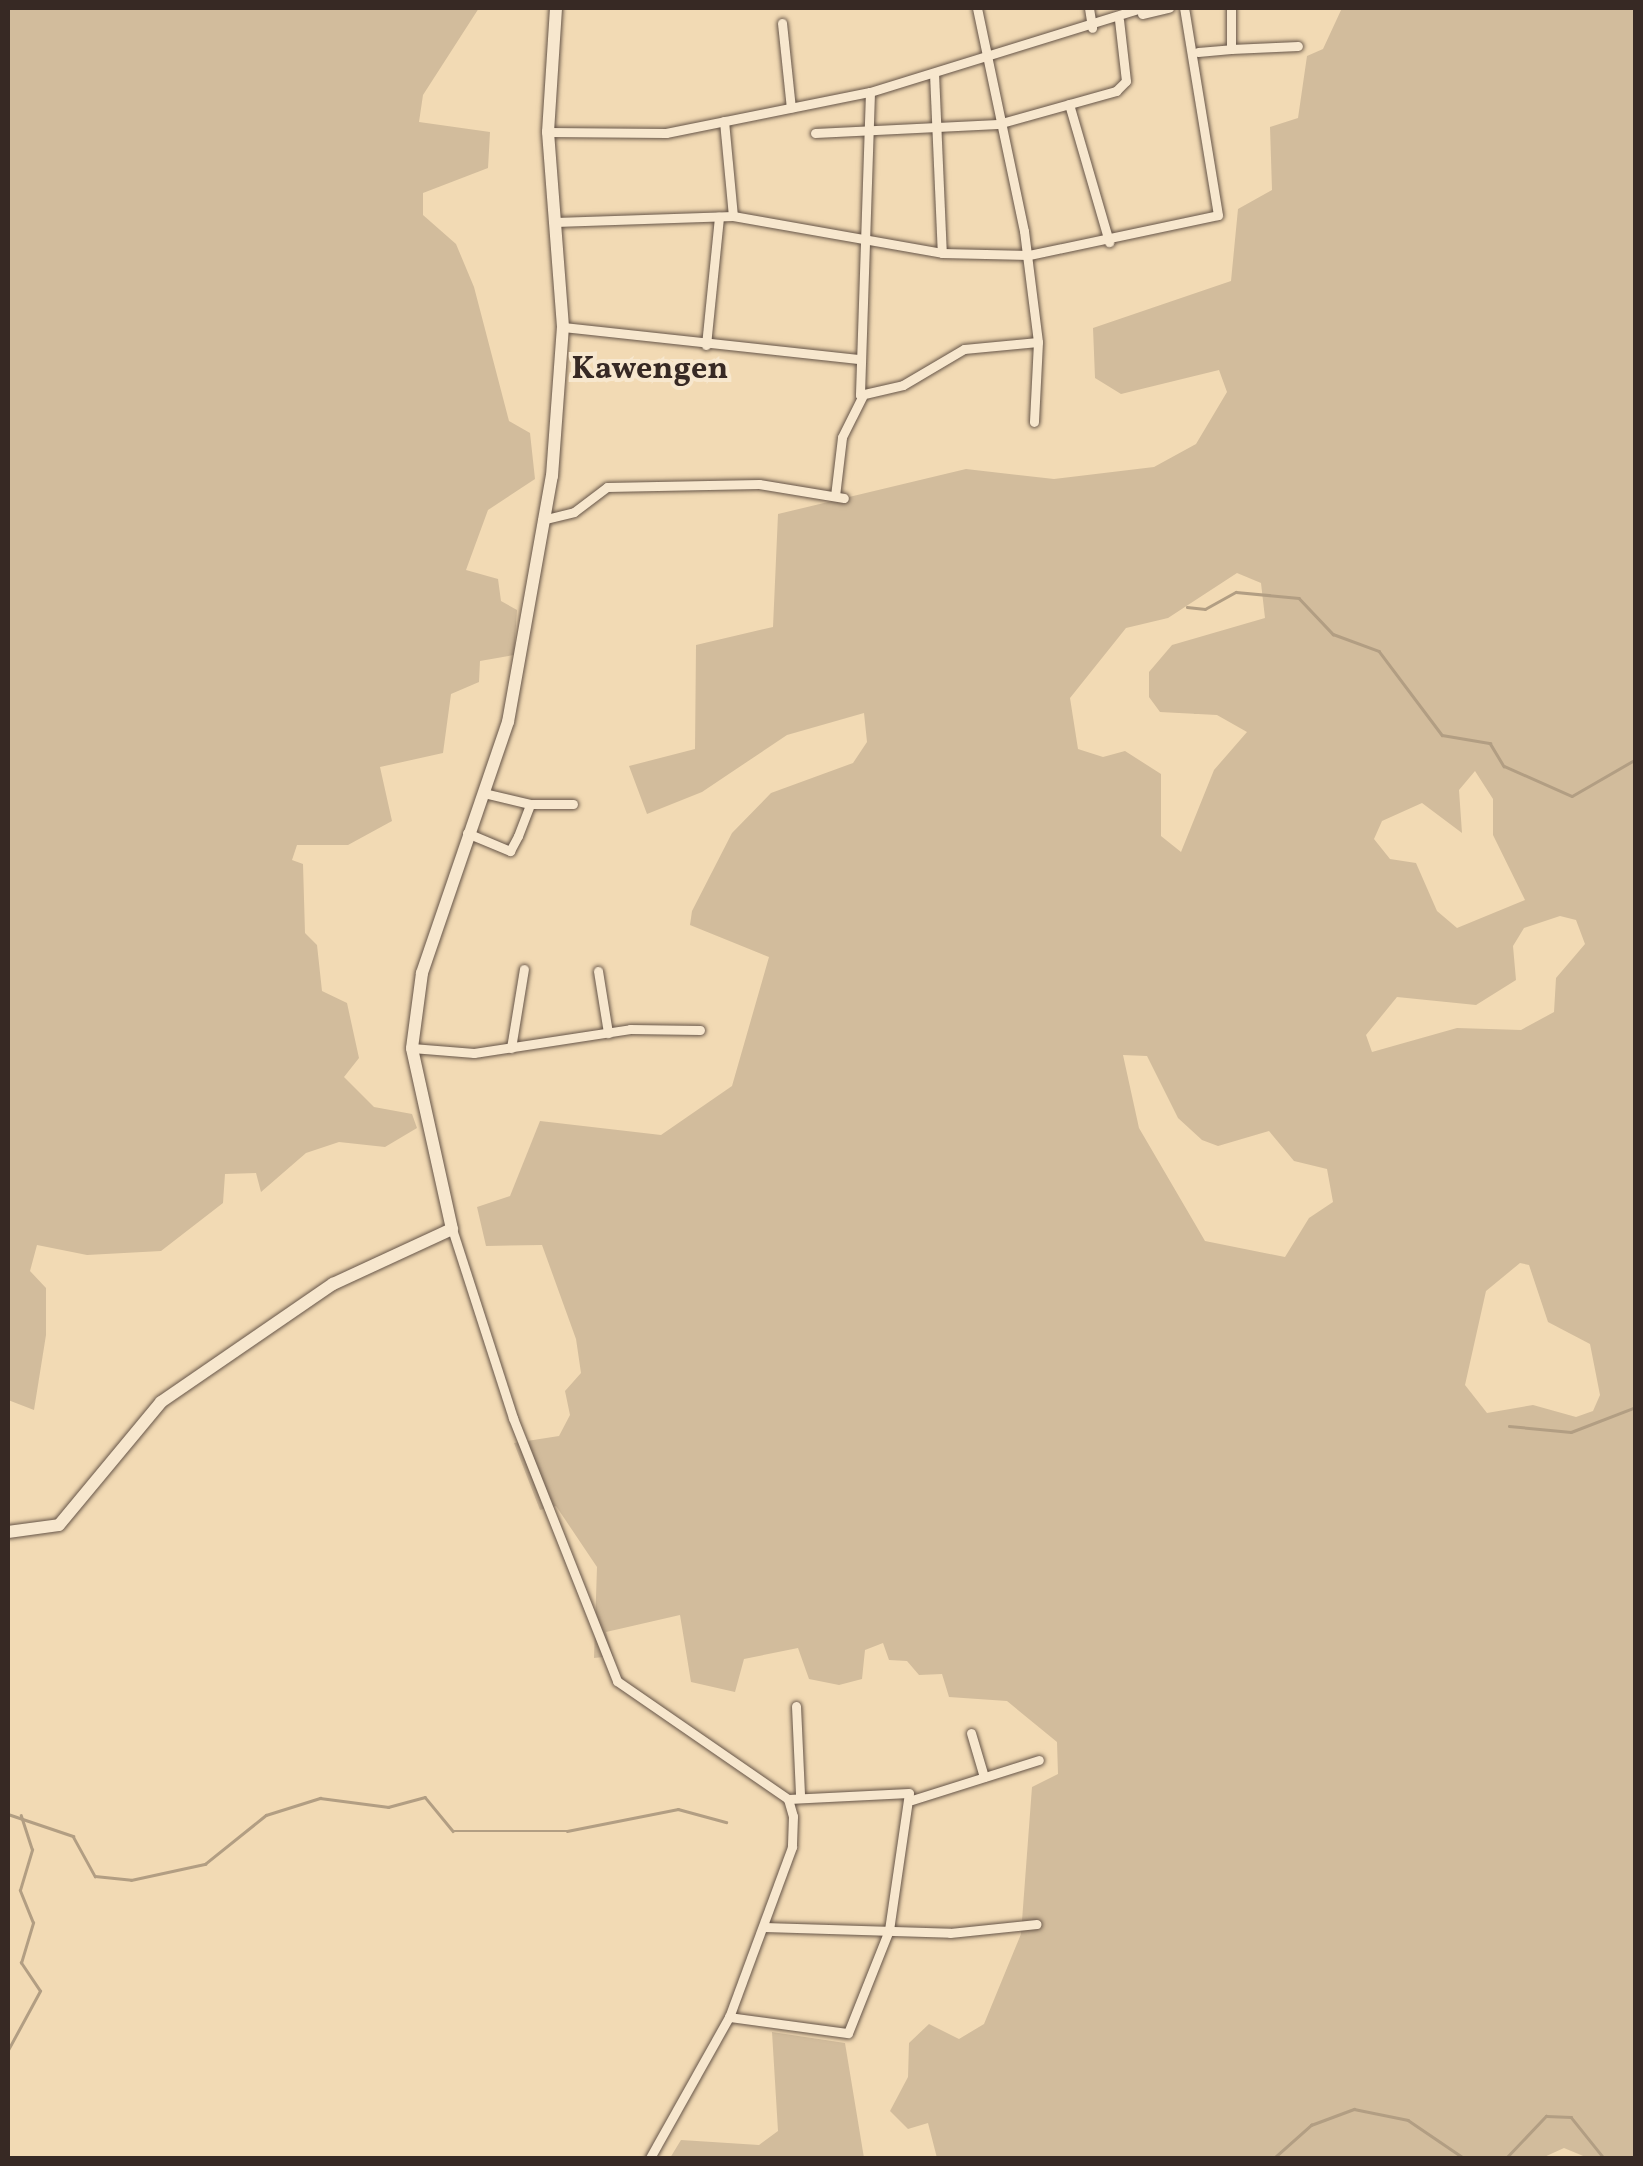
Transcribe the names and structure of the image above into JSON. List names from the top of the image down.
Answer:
{
  "districts": ["Kawengen"]
}
